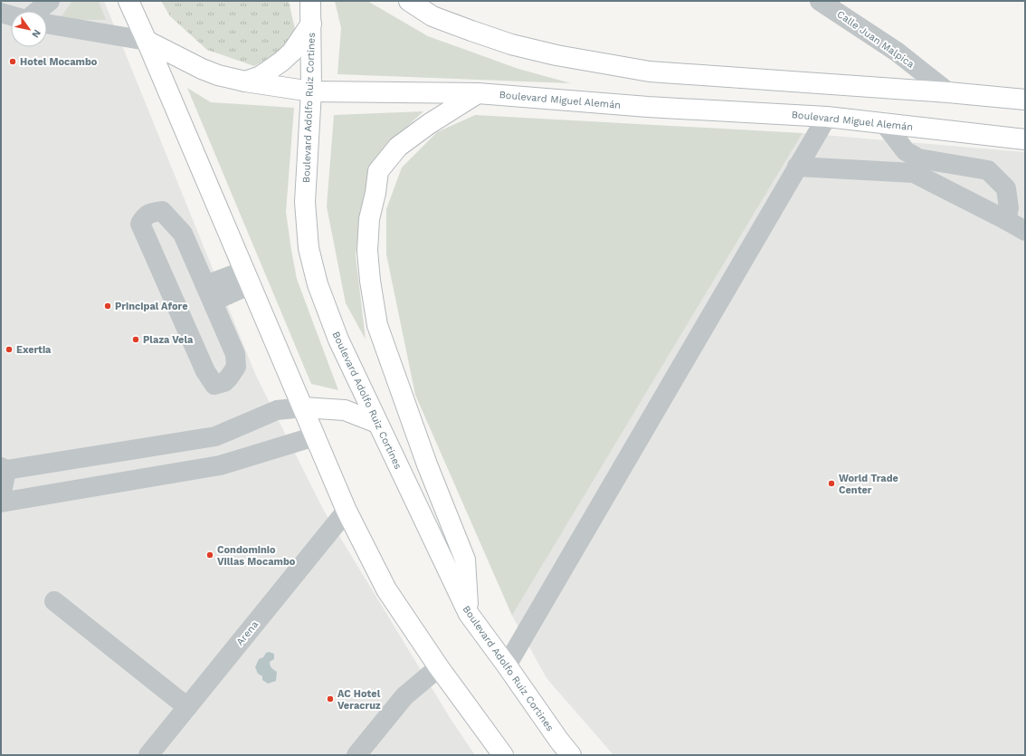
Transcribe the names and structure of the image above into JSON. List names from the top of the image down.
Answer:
{
  "streets": {
    "main road": ["Boulevard Miguel Alemán", "Boulevard Adolfo Ruiz Cortines"],
    "street": ["Calle Juan Malpica", "Arena"]
  },
  "crossings": [
    ["Boulevard Miguel Alemán", "Boulevard Adolfo Ruiz Cortines"]
  ],
  "places": [
    "Hotel Mocambo",
    "Principal Afore",
    "Plaza Vela",
    "Exertia",
    "World Trade Center",
    "Condominio Villas Mocambo",
    "AC Hotel Veracruz"
  ],
  "north": "bottom right"
}
